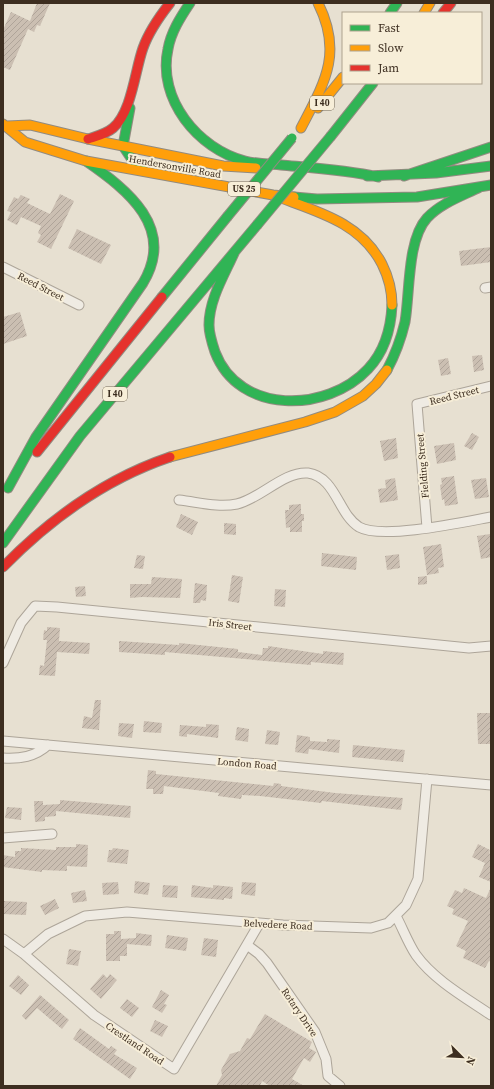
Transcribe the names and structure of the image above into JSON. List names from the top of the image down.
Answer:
{
  "streets": {
    "main road": ["I 40", "Hendersonville Road", "US 25"],
    "street": [
      "Reed Street",
      "Fielding Street",
      "Iris Street",
      "London Road",
      "Belvedere Road",
      "Rotary Drive",
      "Crestland Road"
    ]
  },
  "crossings": [
    ["Reed Street", "Fielding Street"],
    ["London Road", "Belvedere Road"],
    ["Belvedere Road", "Crestland Road"],
    ["Rotary Drive", "Crestland Road"]
  ],
  "legend": ["Fast", "Slow", "Jam"],
  "north": "bottom right"
}
